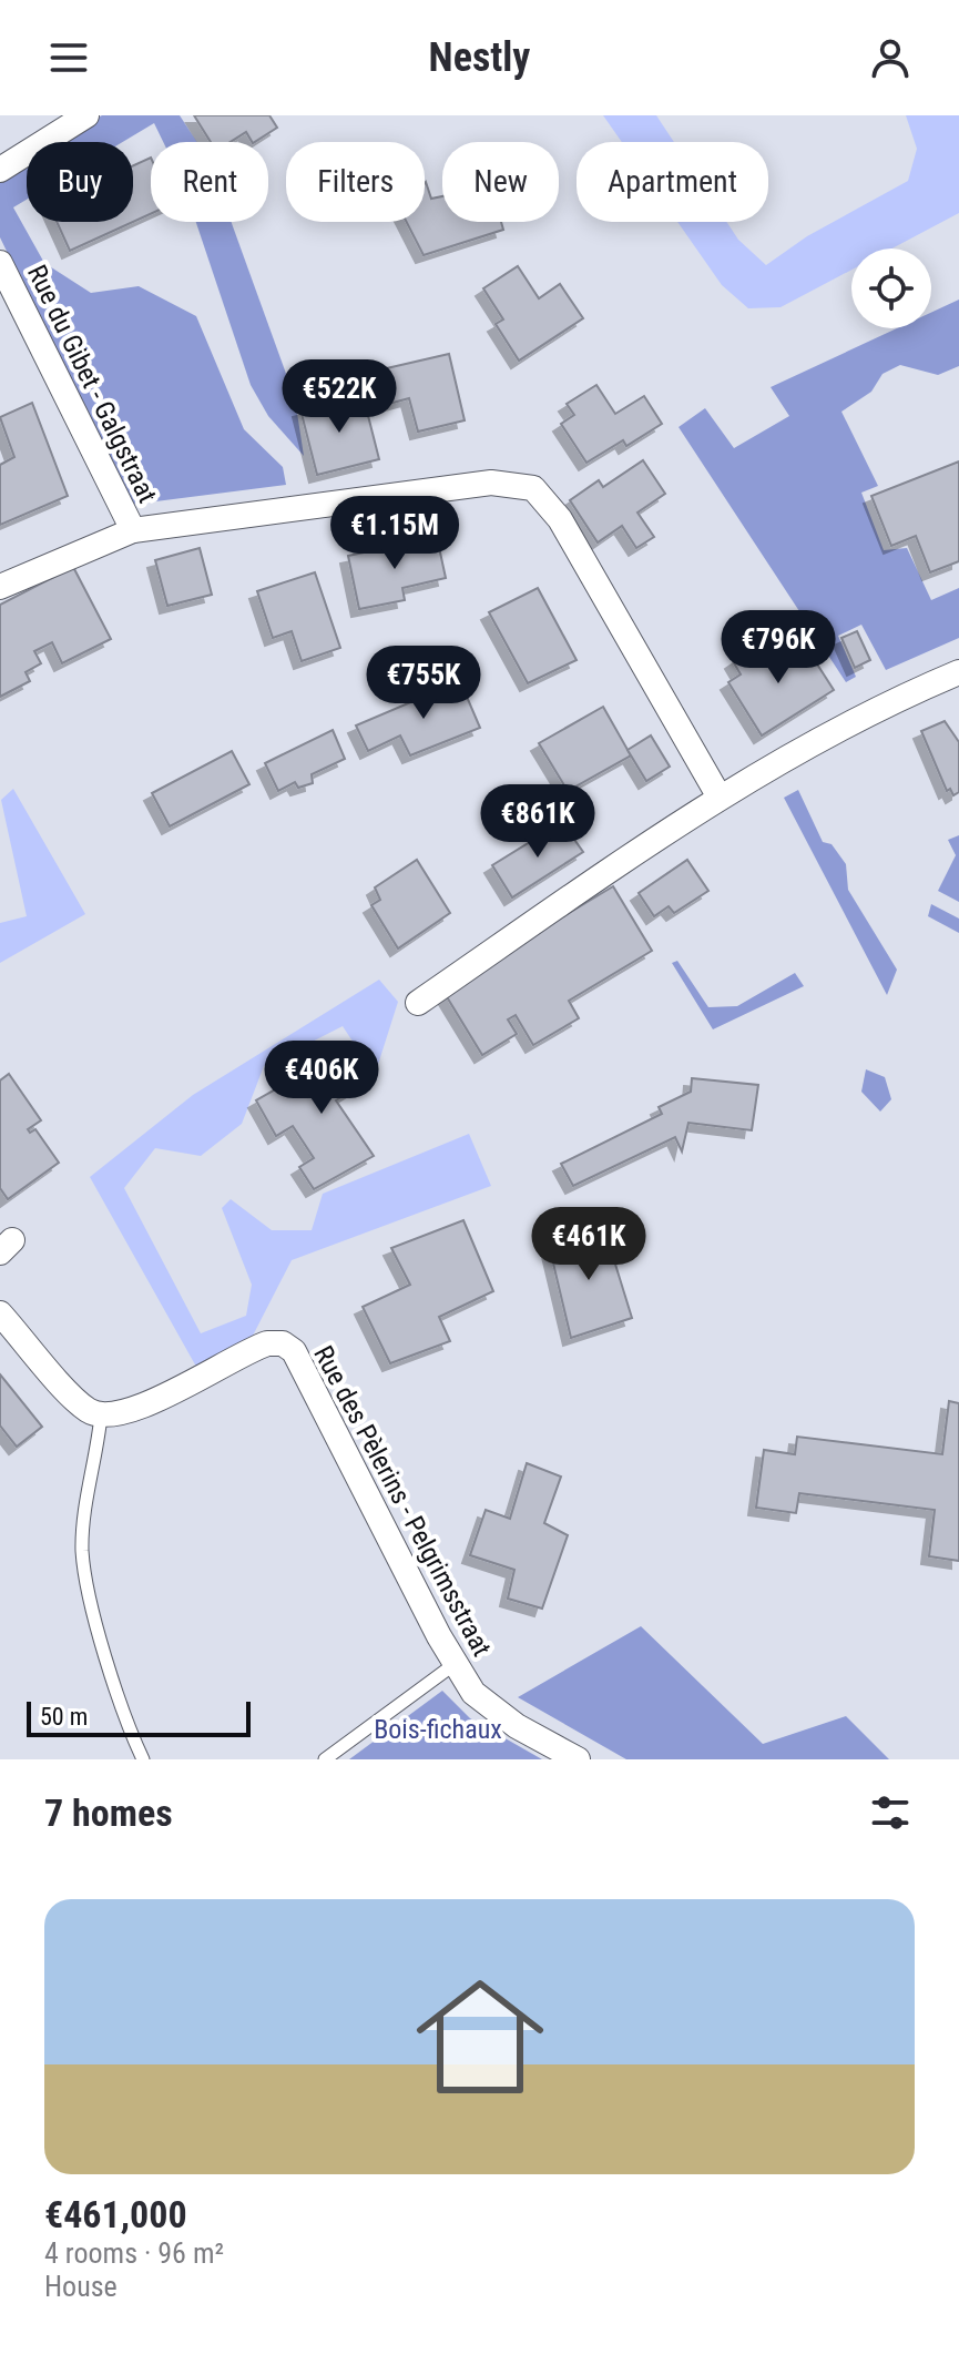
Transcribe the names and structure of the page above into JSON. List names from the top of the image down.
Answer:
{
  "streets": {
    "street": ["Rue du Gibet - Galgstraat", "Rue des Pèlerins - Pelgrimsstraat"]
  },
  "parks": ["Bois-fichaux"],
  "scale_bar": "50 m",
  "page": {
    "header": "Nestly",
    "chip": [
      "Buy",
      "Rent",
      "Filters",
      "New",
      "Apartment"
    ],
    "price": [
      "€522K",
      "€1.15M",
      "€796K",
      "€755K",
      "€861K",
      "€406K",
      "€461K"
    ],
    "scale": "50 m",
    "heading": "7 homes",
    "list": [
      {
        "name": "€461,000",
        "note": "4 rooms · 96 m² · House"
      }
    ]
  }
}
